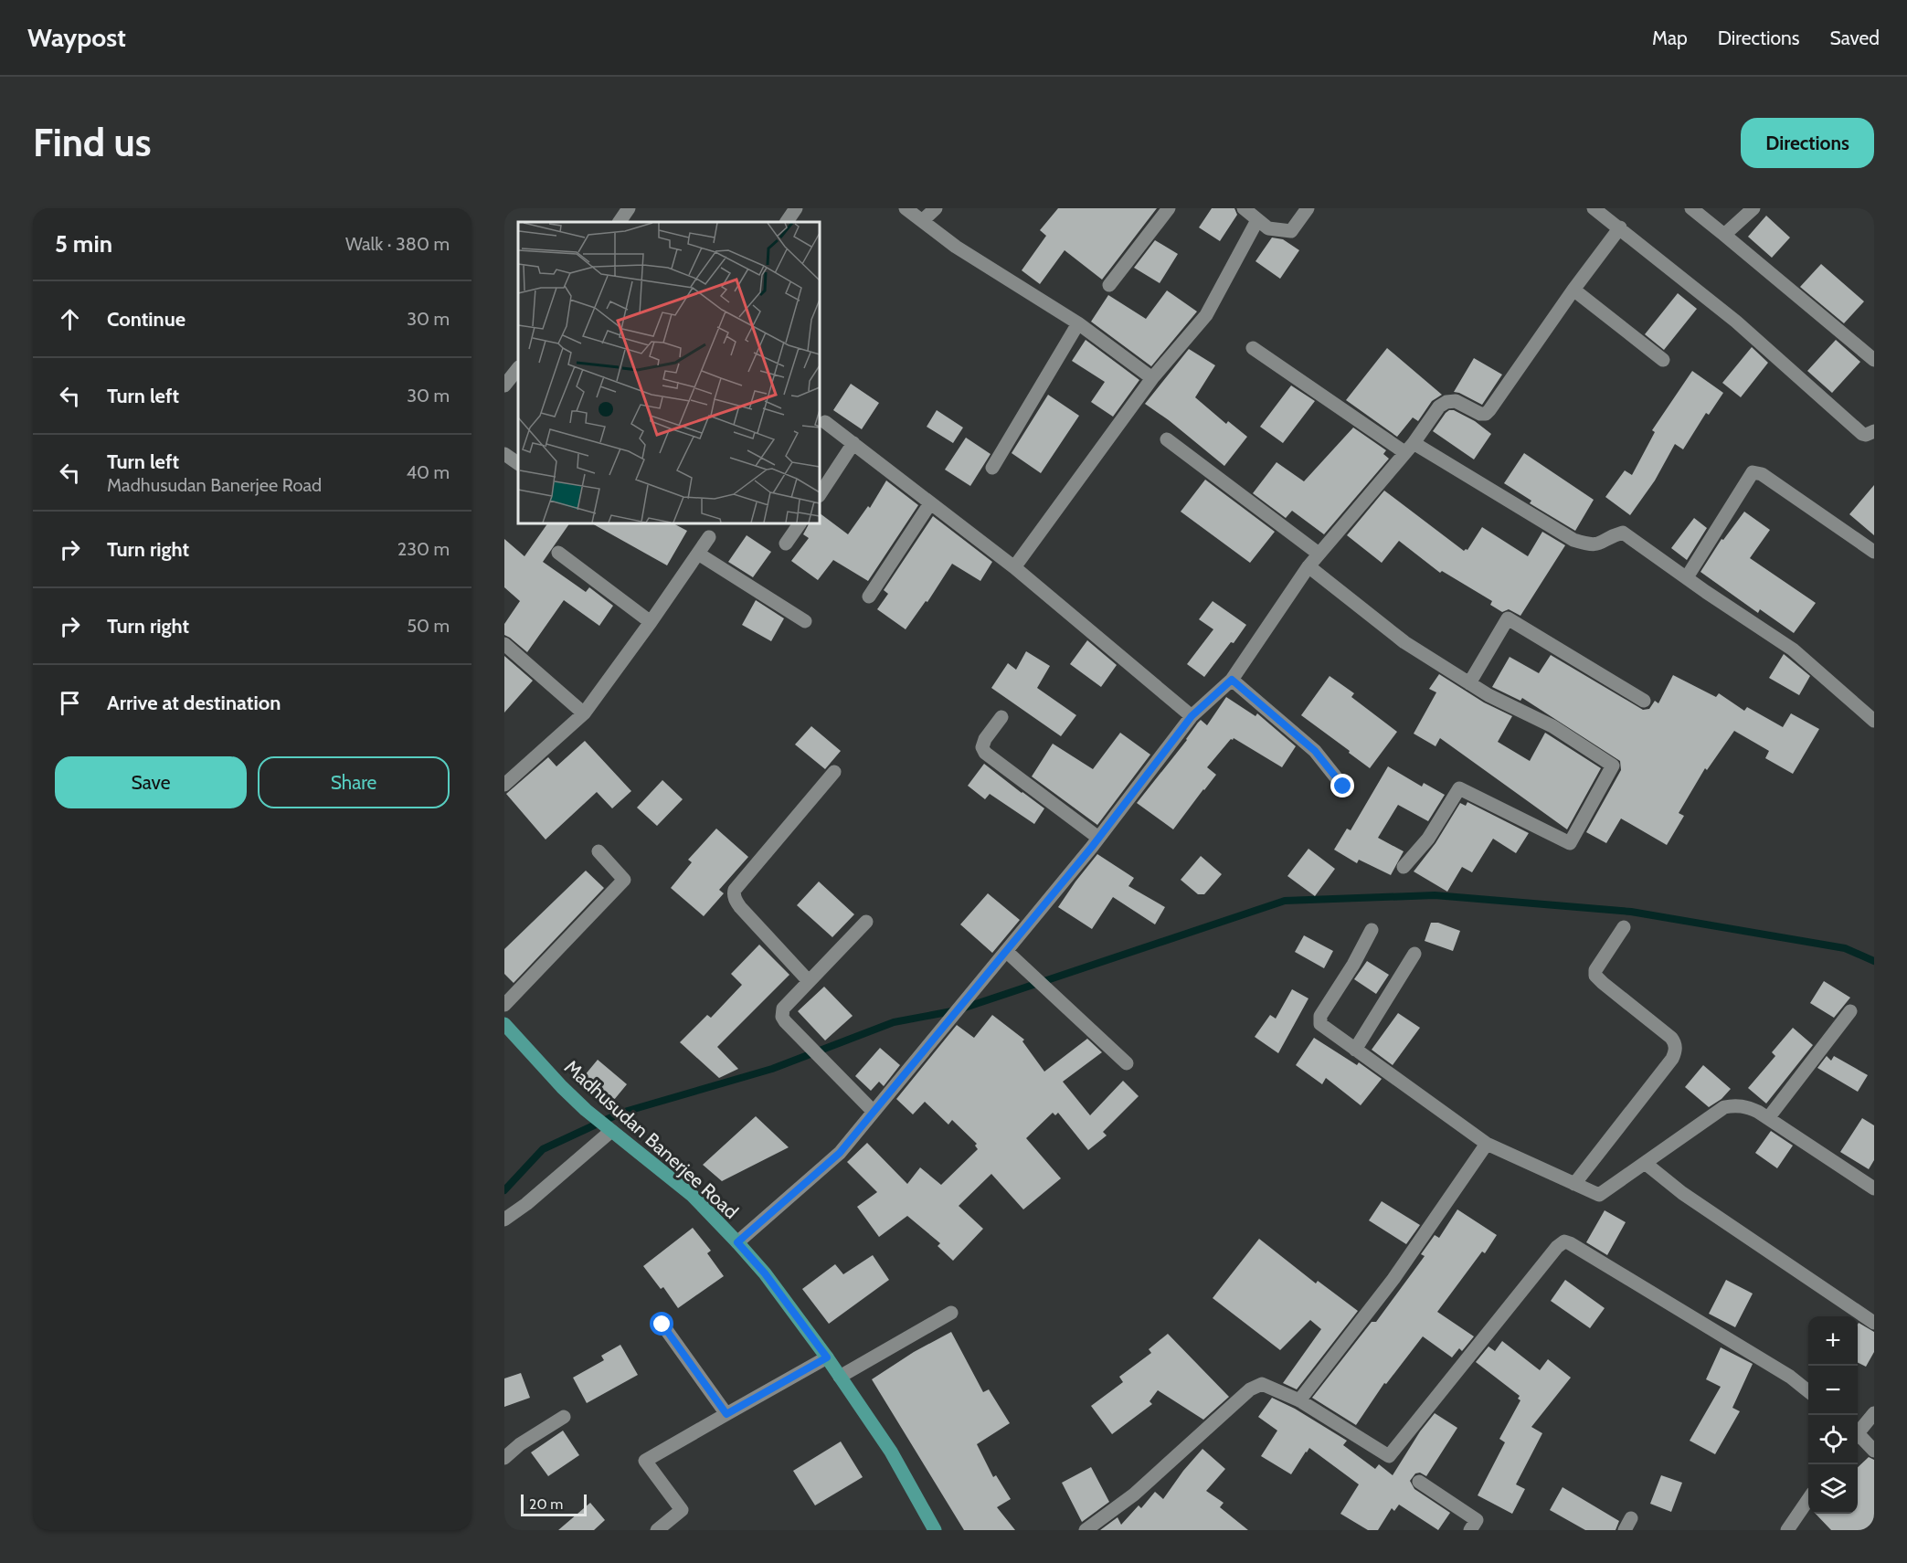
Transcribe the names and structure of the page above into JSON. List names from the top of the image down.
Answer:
{
  "streets": {
    "main road": ["Madhusudan Banerjee Road"]
  },
  "scale_bar": "20 m",
  "page": {
    "header": "Waypost",
    "nav": ["Map", "Directions", "Saved"],
    "buttons": [
      "Directions",
      ["Save", "Share"]
    ],
    "title": "Find us",
    "heading": ["5 min", "Walk · 380 m"],
    "list": [
      ["Continue", "30 m"],
      ["Turn left", "30 m"],
      ["Turn left", "Madhusudan Banerjee Road", "40 m"],
      ["Turn right", "230 m"],
      ["Turn right", "50 m"],
      "Arrive at destination"
    ],
    "map_buttons": ["+", "−"],
    "scale": "20 m"
  }
}
